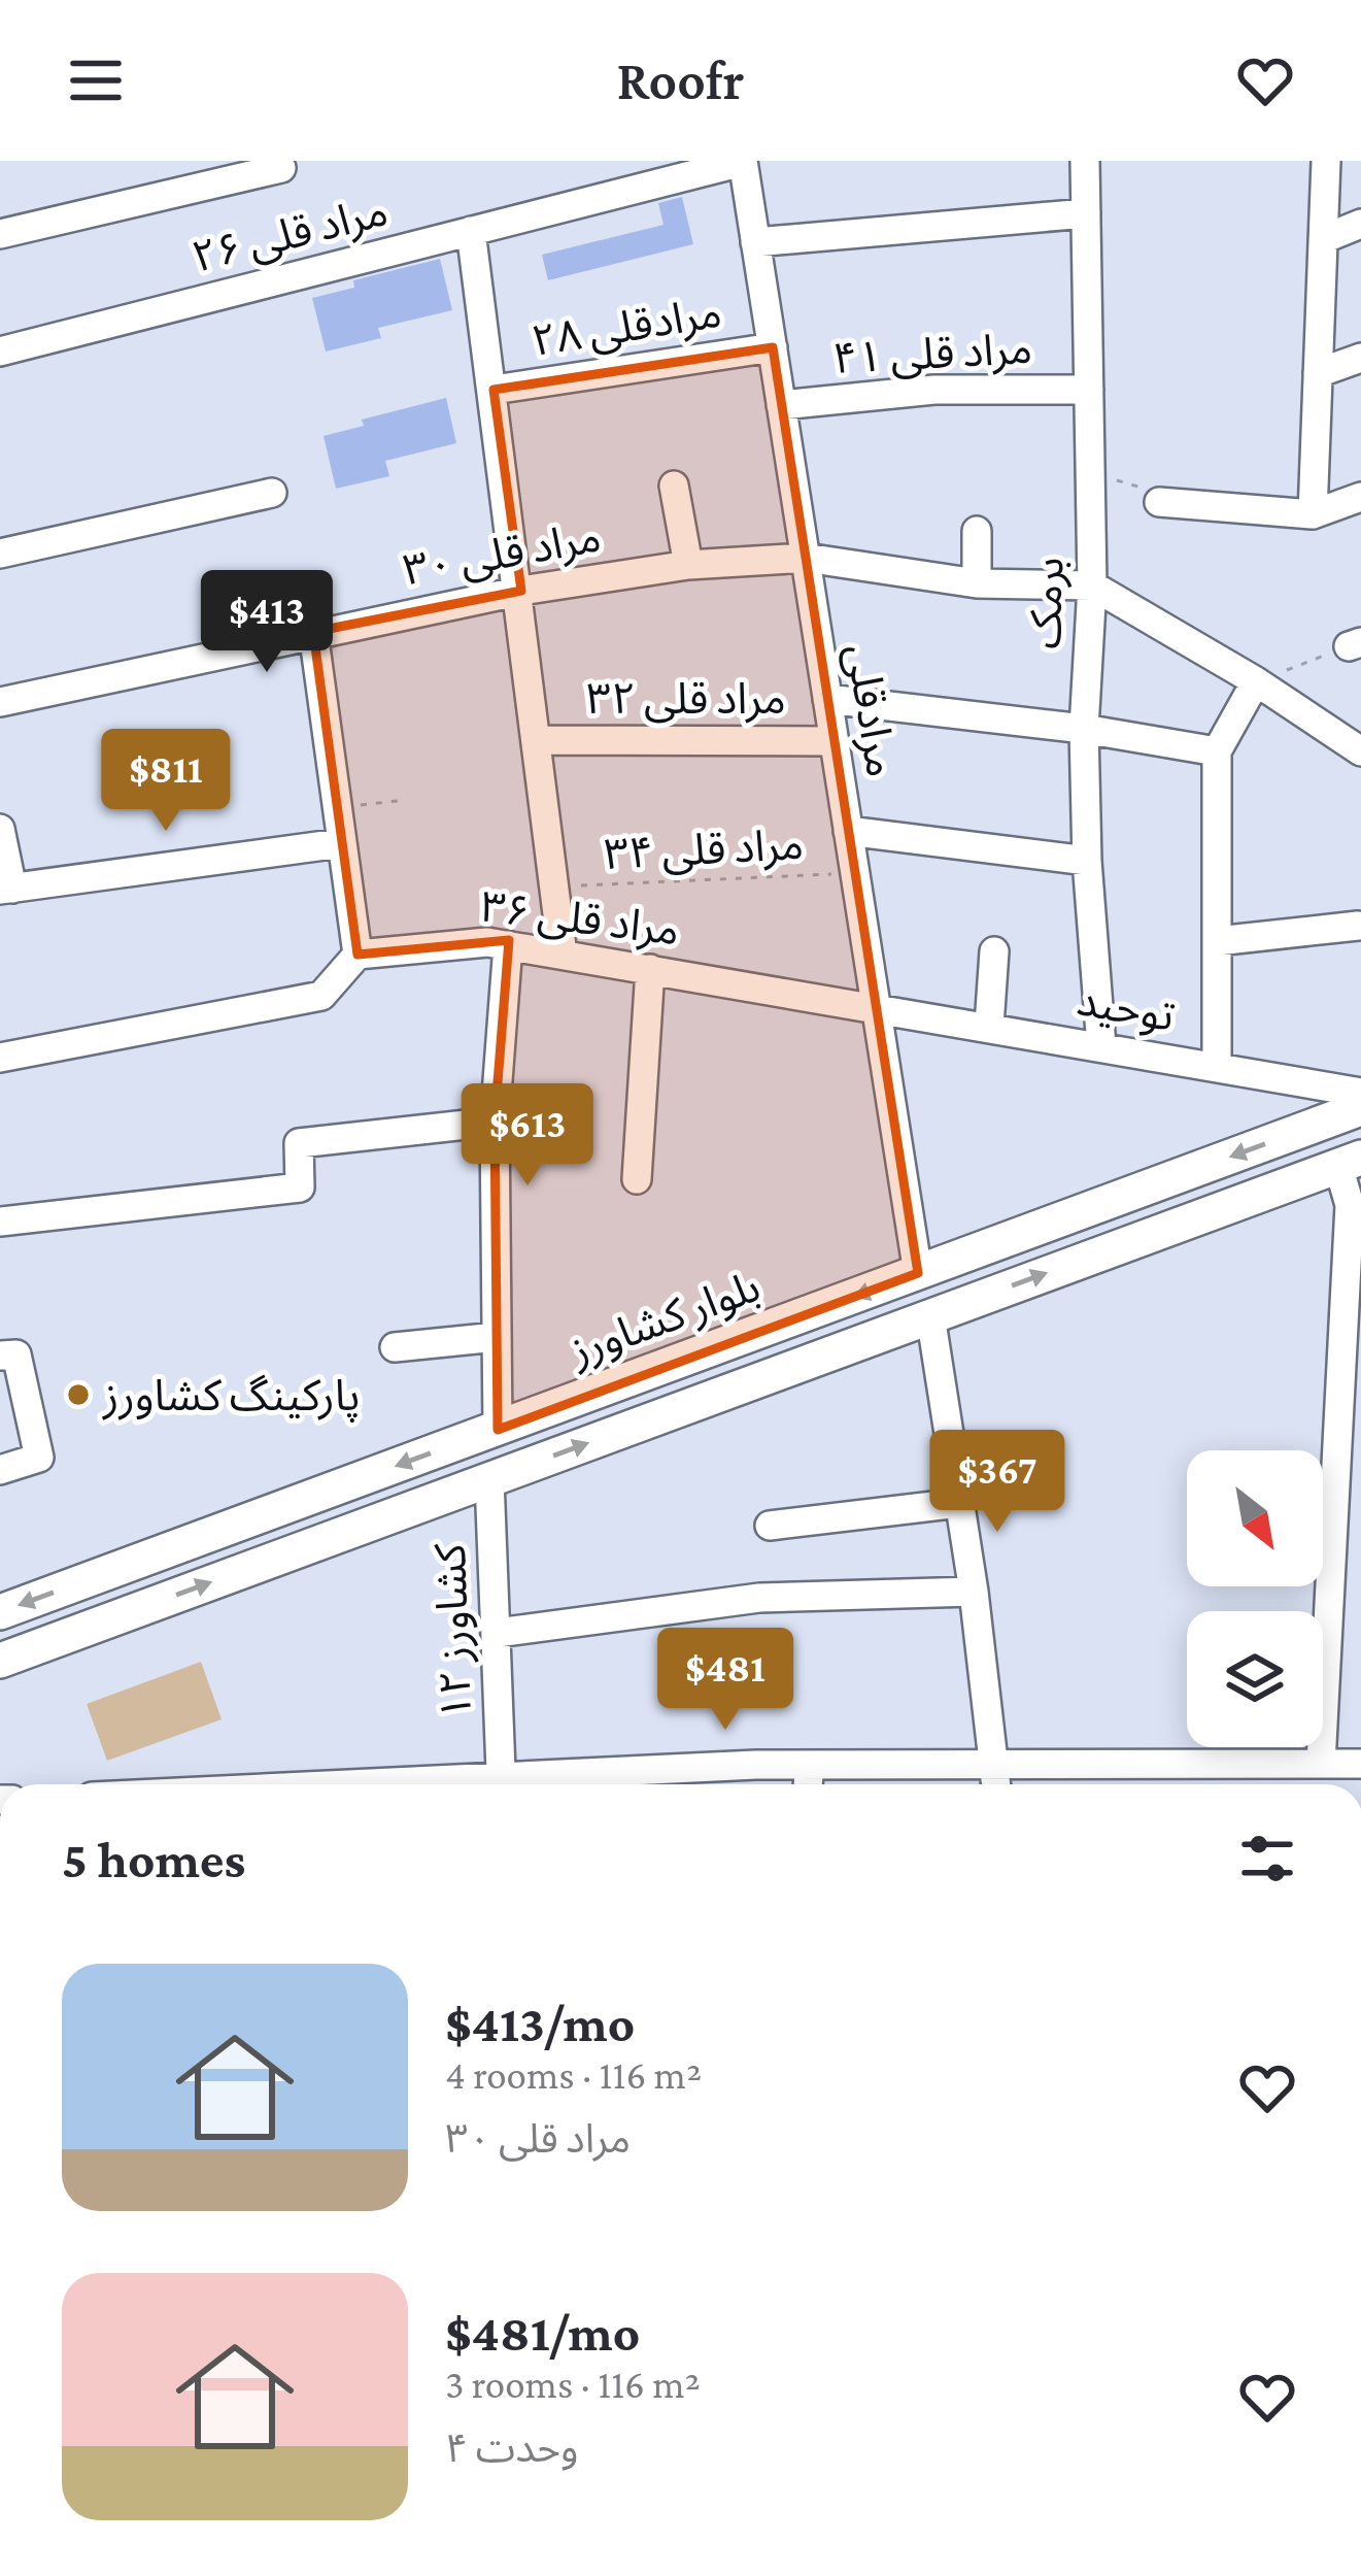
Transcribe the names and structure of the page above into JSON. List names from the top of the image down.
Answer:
{
  "streets": {
    "main road": ["بلوار کشاورز"],
    "street": [
      "مراد قلی ۲۶",
      "مرادقلی ۲۸",
      "مراد قلی ۴۱",
      "مراد قلی ۳۰",
      "برمک",
      "مراد قلی ۳۲",
      "مرادقلی",
      "مراد قلی ۳۶",
      "توحید",
      "کشاورز ۱۲"
    ],
    "path": ["مراد قلی ۳۴"]
  },
  "crossings": [
    ["مراد قلی ۲۶", "مرادقلی"],
    ["مرادقلی ۲۸", "مرادقلی"],
    ["مراد قلی ۴۱", "برمک"],
    ["مراد قلی ۴۱", "مرادقلی"],
    ["مراد قلی ۳۰", "برمک"],
    ["مراد قلی ۳۰", "مرادقلی"],
    ["برمک", "توحید"],
    ["مراد قلی ۳۲", "مرادقلی"],
    ["مرادقلی", "مراد قلی ۳۴"],
    ["مرادقلی", "مراد قلی ۳۶"],
    ["مرادقلی", "توحید"],
    ["مرادقلی", "بلوار کشاورز"],
    ["مراد قلی ۳۶", "توحید"],
    ["بلوار کشاورز", "کشاورز ۱۲"]
  ],
  "places": ["پارکینگ کشاورز"],
  "north": "bottom right",
  "page": {
    "header": "Roofr",
    "price": [
      "$413",
      "$811",
      "$613",
      "$367",
      "$481"
    ],
    "heading": "5 homes",
    "list": [
      {
        "name": "$413/mo",
        "note": "4 rooms · 116 m² · مراد قلی ۳۰"
      },
      {
        "name": "$481/mo",
        "note": "3 rooms · 116 m² · وحدت ۴"
      }
    ]
  }
}
